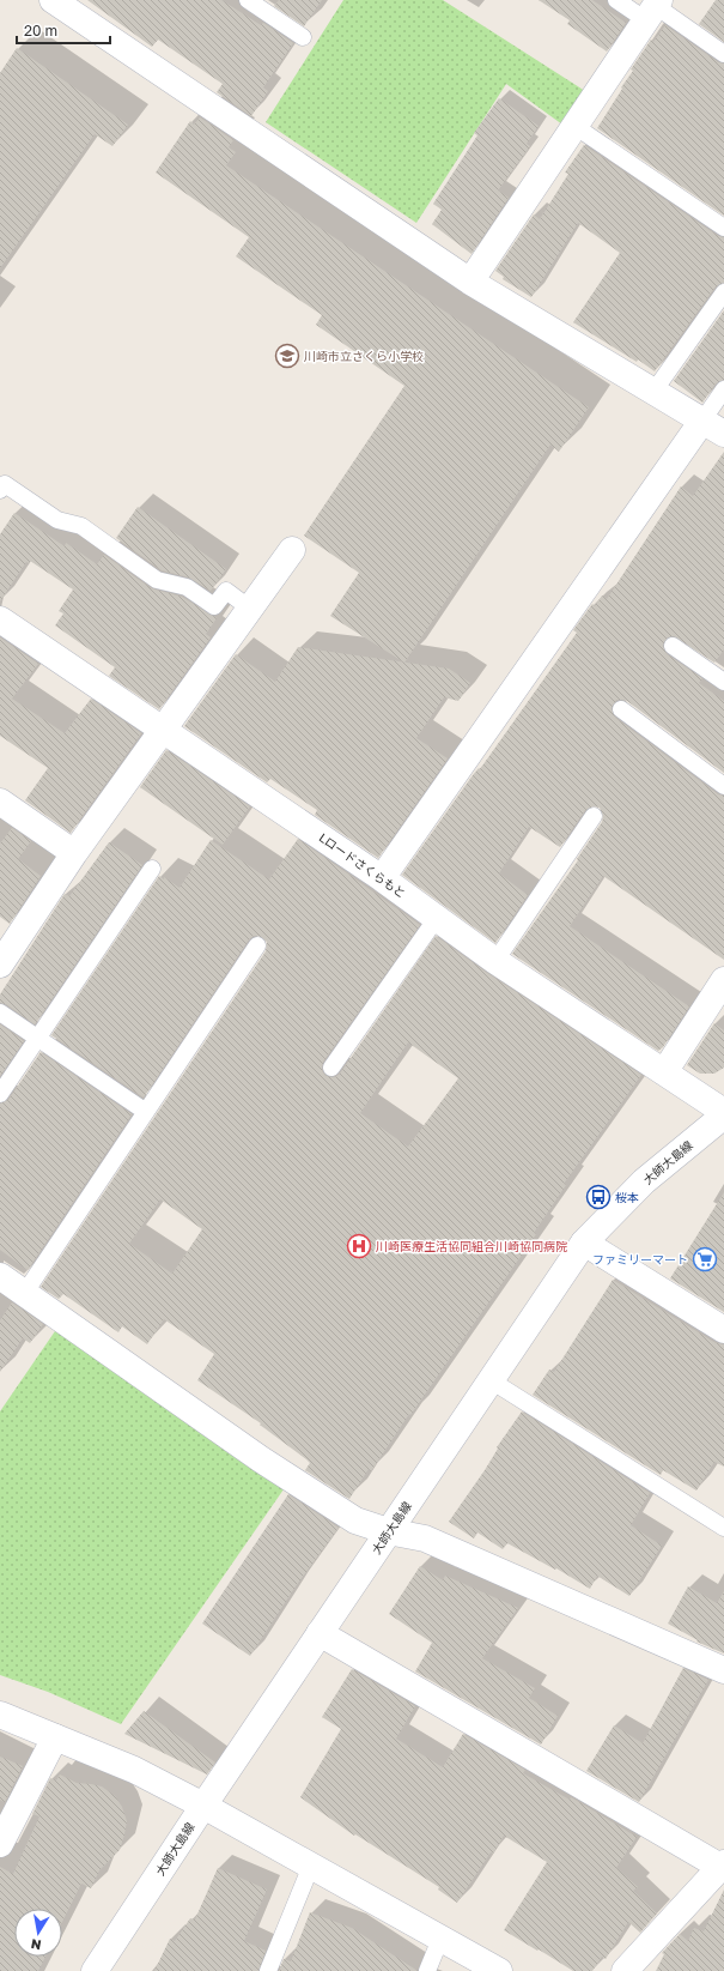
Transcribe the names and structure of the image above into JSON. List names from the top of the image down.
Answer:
{
  "streets": {
    "street": ["Lロードさくらもと", "大師大島線"]
  },
  "crossings": [
    ["Lロードさくらもと", "大師大島線"]
  ],
  "places": {
    "school or university": ["川崎市立さくら小学校"],
    "bus stop": ["桜本"],
    "hospital": ["川崎医療生活協同組合川崎協同病院"],
    "supermarket": ["ファミリーマート"]
  },
  "scale_bar": "20 m",
  "north": "bottom"
}
